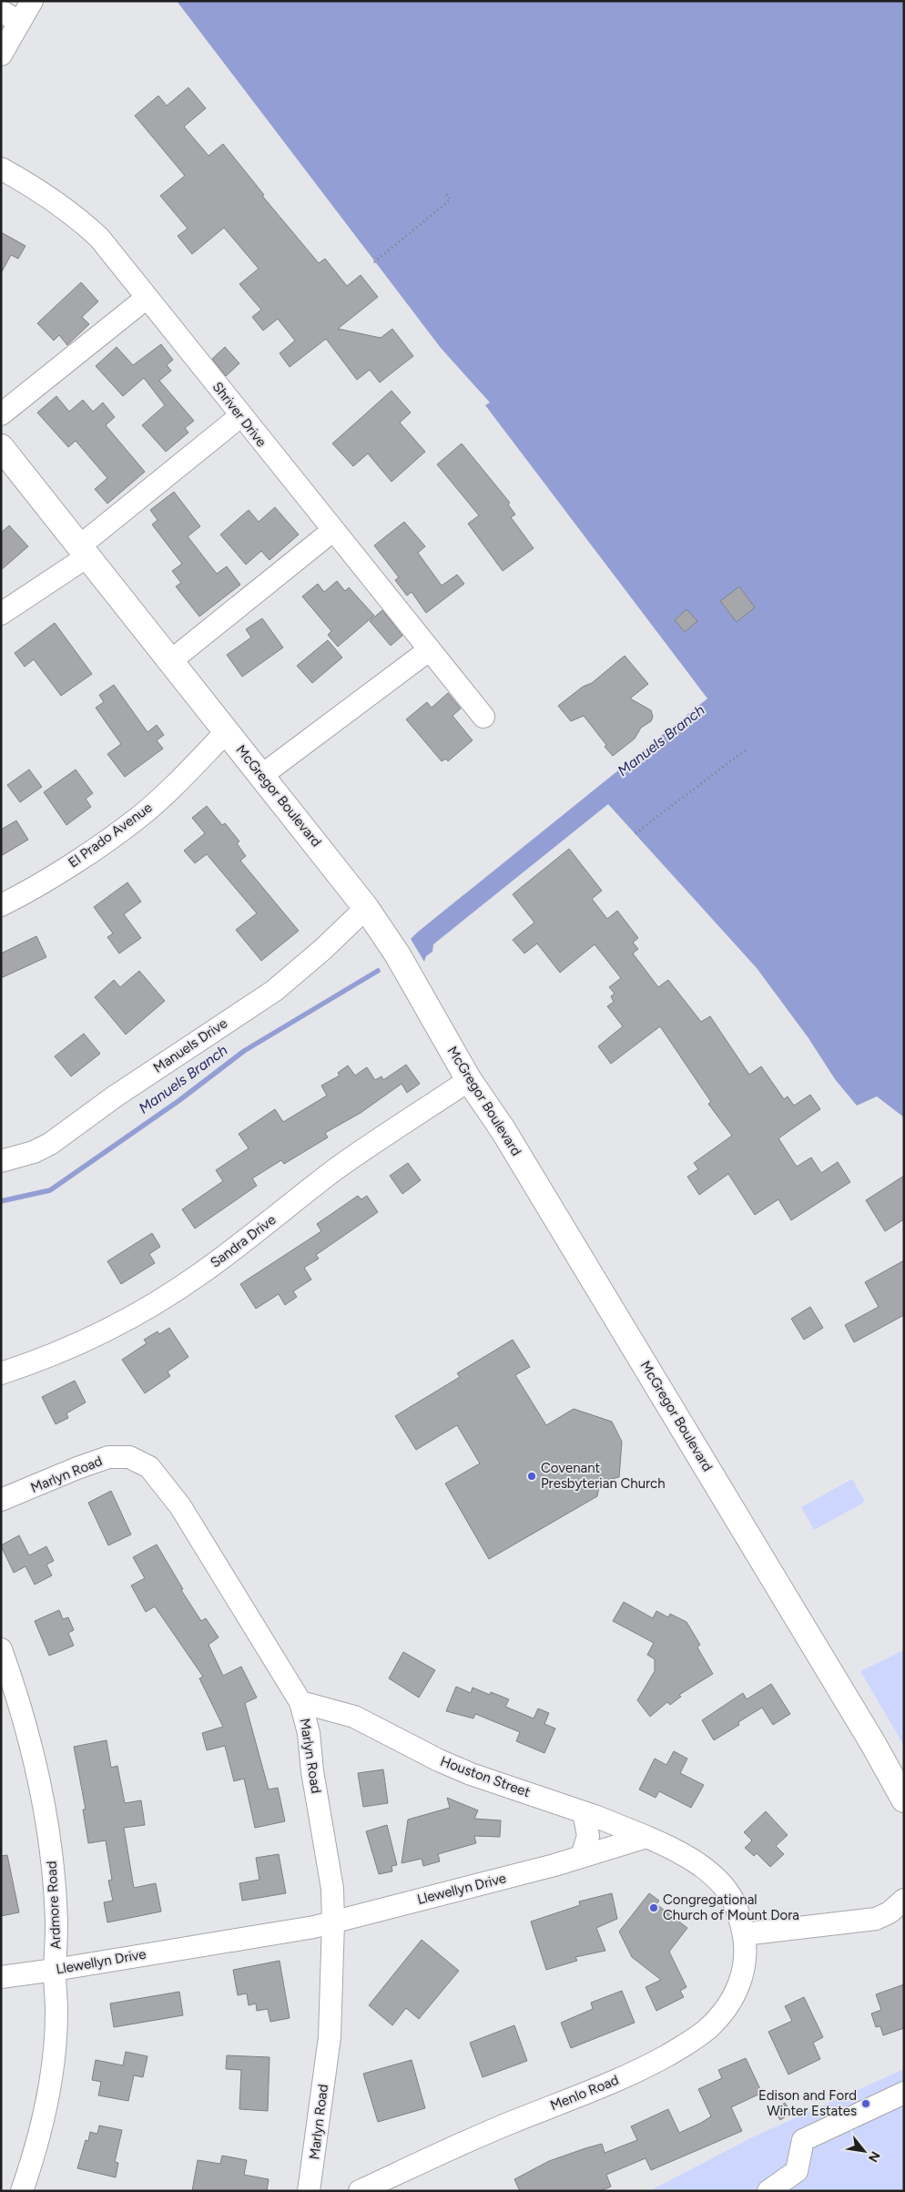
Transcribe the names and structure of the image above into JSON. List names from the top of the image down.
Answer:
{
  "streets": {
    "main road": ["McGregor Boulevard"],
    "street": [
      "Shriver Drive",
      "El Prado Avenue",
      "Manuels Drive",
      "Sandra Drive",
      "Marlyn Road",
      "Houston Street",
      "Llewellyn Drive",
      "Ardmore Road",
      "Menlo Road"
    ]
  },
  "crossings": [
    ["McGregor Boulevard", "El Prado Avenue"],
    ["McGregor Boulevard", "Manuels Drive"],
    ["McGregor Boulevard", "Sandra Drive"],
    ["Marlyn Road", "Houston Street"],
    ["Marlyn Road", "Llewellyn Drive"],
    ["Houston Street", "Llewellyn Drive"],
    ["Llewellyn Drive", "Ardmore Road"]
  ],
  "water": ["Manuels Branch"],
  "places": ["Covenant Presbyterian Church", "Congregational Church of Mount Dora", "Edison and Ford Winter Estates"],
  "north": "bottom right"
}
